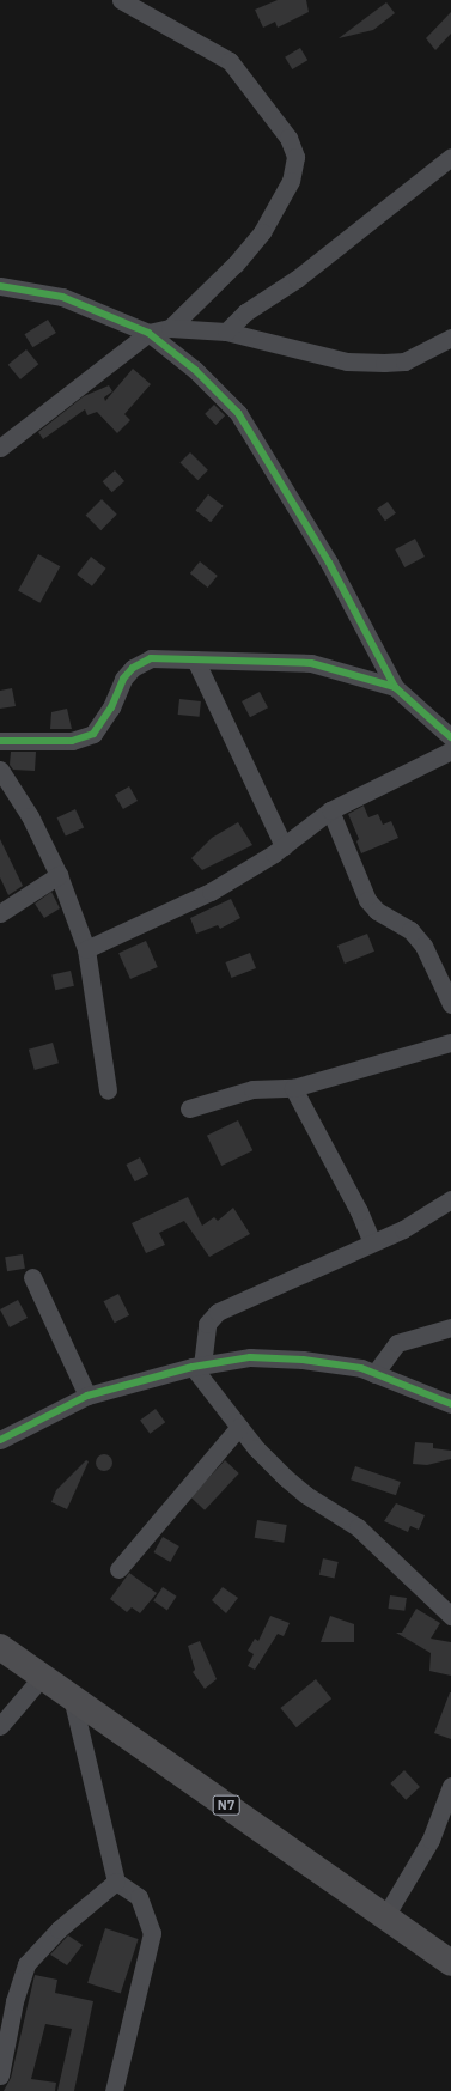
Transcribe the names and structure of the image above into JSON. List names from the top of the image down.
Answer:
{
  "streets": {
    "highway": ["N7"]
  }
}
